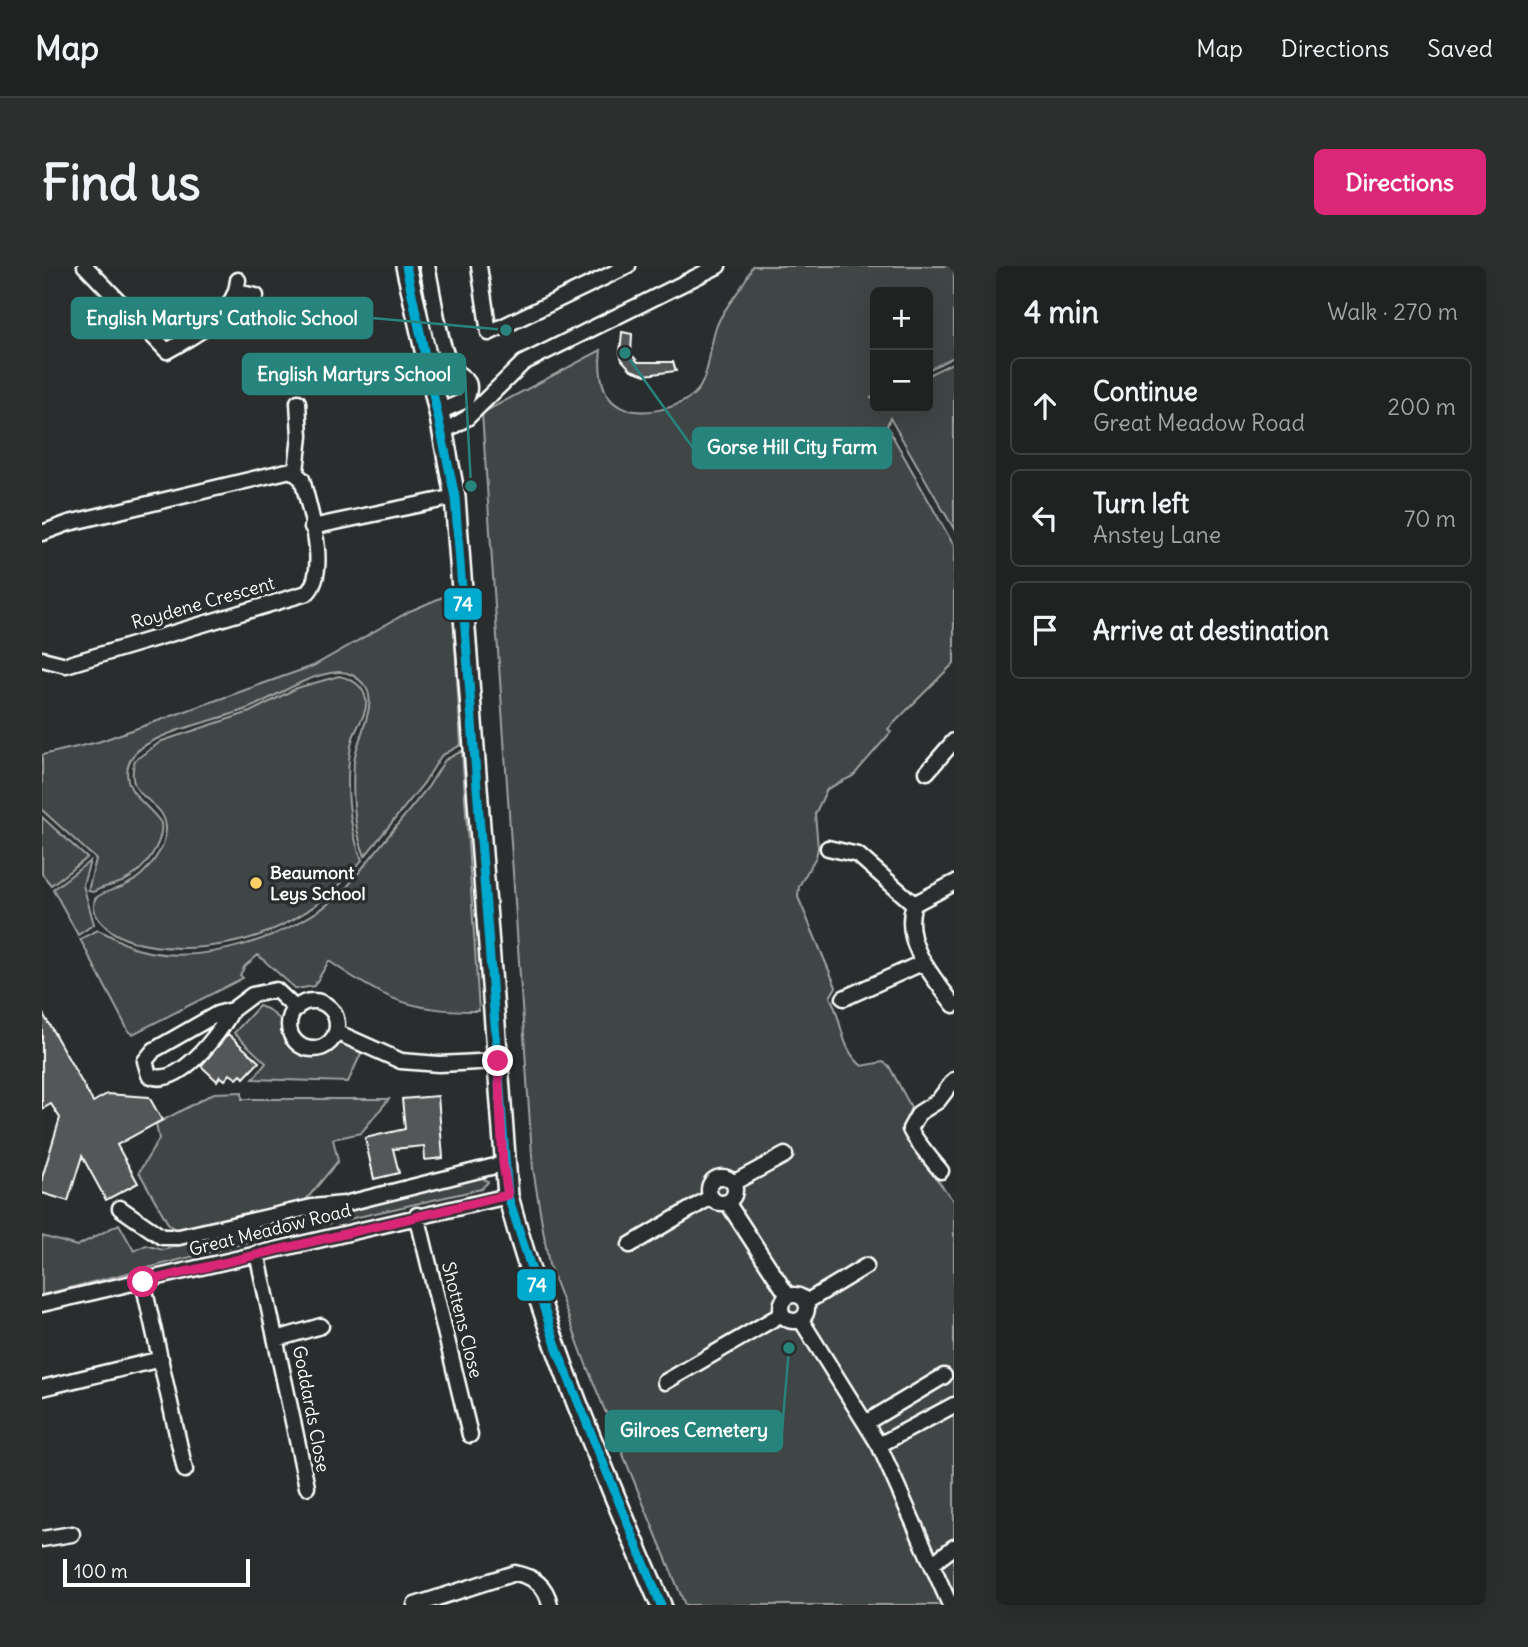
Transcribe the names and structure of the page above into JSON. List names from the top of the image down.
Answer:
{
  "streets": {
    "street": [
      "Roydene Crescent",
      "Great Meadow Road",
      "Shottens Close",
      "Goddards Close"
    ]
  },
  "crossings": [
    ["Great Meadow Road", "Shottens Close"],
    ["Great Meadow Road", "Goddards Close"]
  ],
  "places": [
    "English Martyrs' Catholic School",
    "Gorse Hill City Farm",
    "English Martyrs School",
    "Beaumont Leys School",
    "Gilroes Cemetery"
  ],
  "lines": ["transit line 74"],
  "scale_bar": "100 m",
  "page": {
    "header": "Map",
    "nav": ["Map", "Directions", "Saved"],
    "buttons": "Directions",
    "title": "Find us",
    "heading": ["4 min", "Walk · 270 m"],
    "map_buttons": ["+", "−"],
    "list": [
      ["Continue", "Great Meadow Road", "200 m"],
      ["Turn left", "Anstey Lane", "70 m"],
      "Arrive at destination"
    ],
    "scale": "100 m"
  }
}
